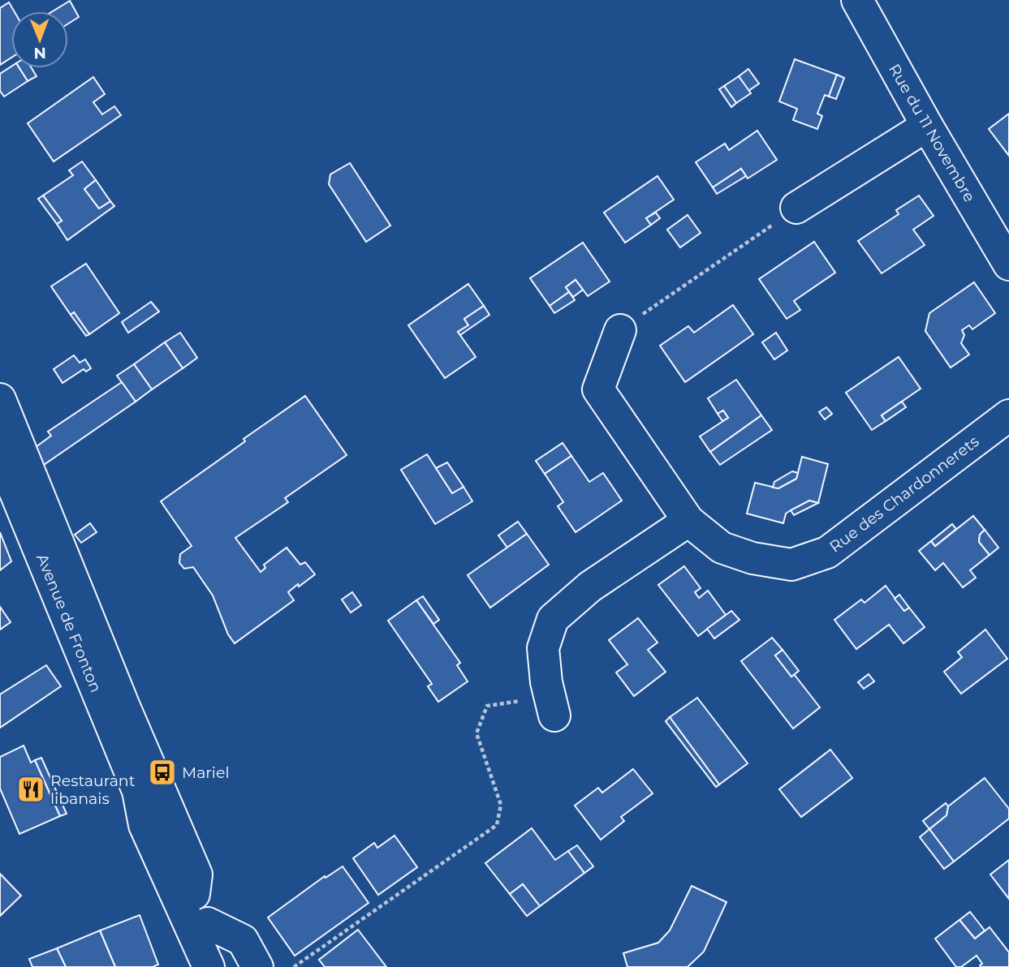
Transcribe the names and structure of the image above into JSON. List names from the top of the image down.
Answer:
{
  "streets": {
    "street": ["Rue du 11 Novembre", "Rue des Chardonnerets", "Avenue de Fronton"]
  },
  "places": {
    "bus stop": ["Mariel"],
    "restaurant": ["Restaurant libanais"]
  },
  "north": "bottom"
}
